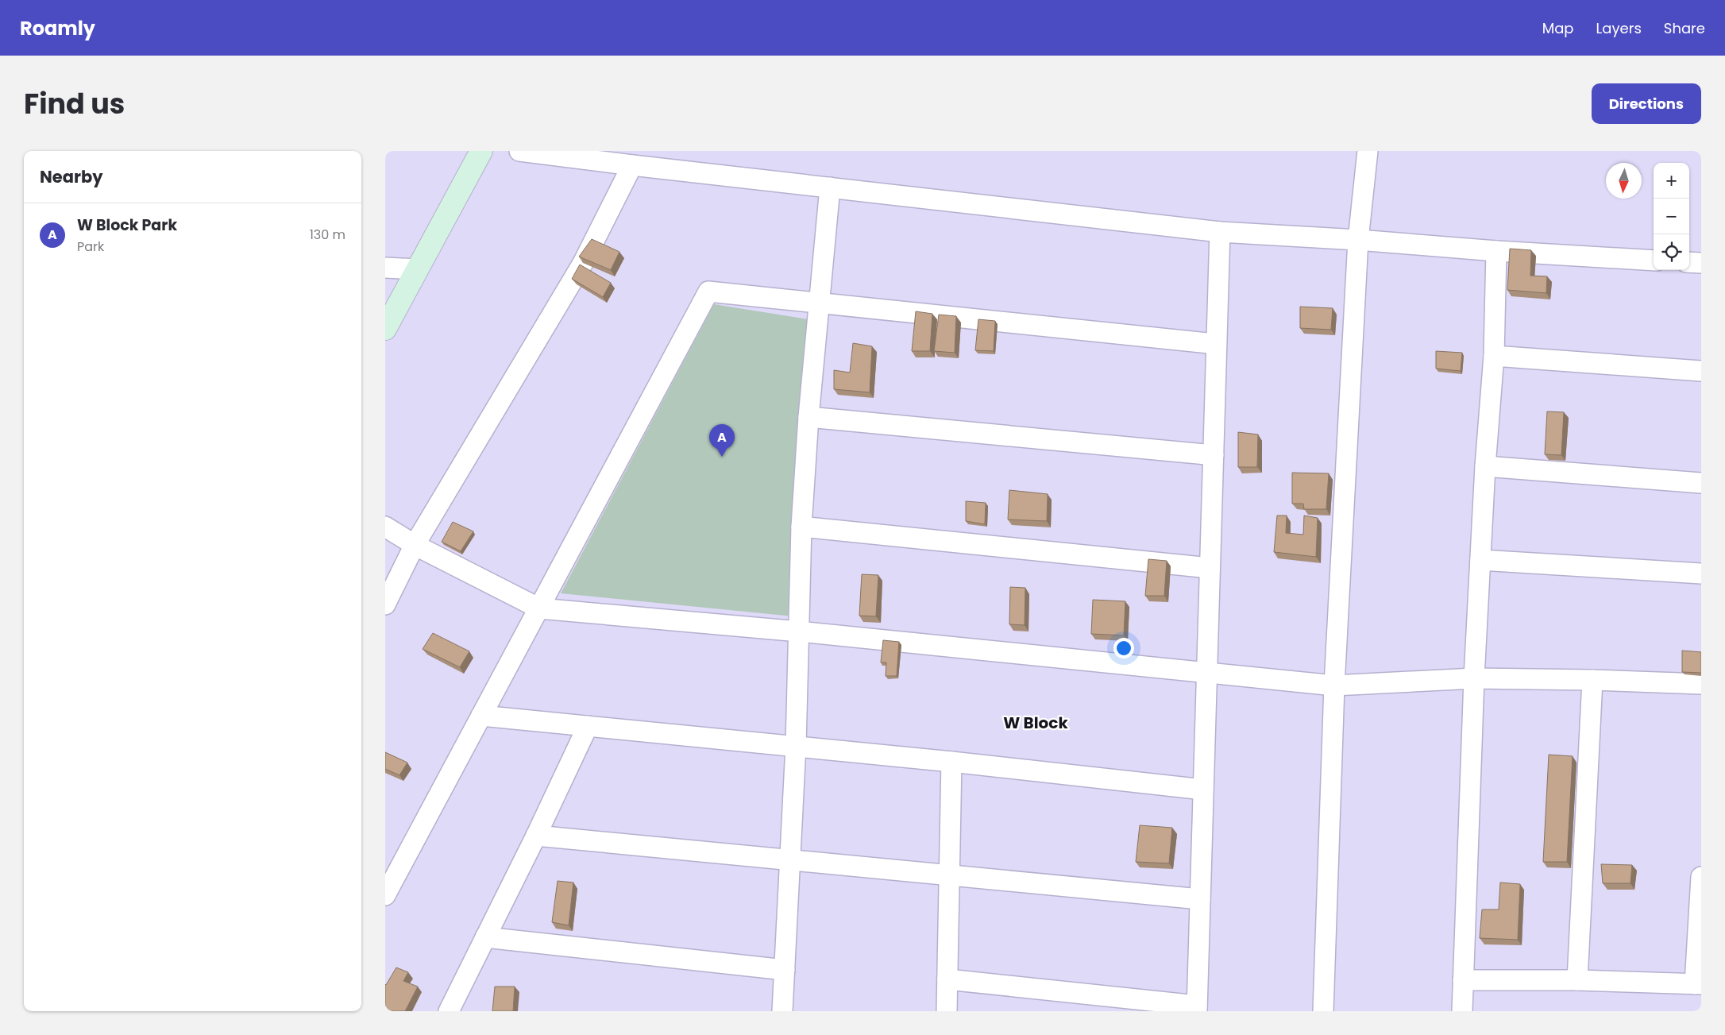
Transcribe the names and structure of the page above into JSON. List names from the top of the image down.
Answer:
{
  "districts": ["W Block"],
  "north": "bottom",
  "page": {
    "header": "Roamly",
    "nav": ["Map", "Layers", "Share"],
    "title": "Find us",
    "buttons": "Directions",
    "heading": "Nearby",
    "map_buttons": ["+", "−"],
    "list": [
      {
        "mark": "A",
        "name": "W Block Park",
        "note": "Park",
        "value": "130 m"
      }
    ],
    "pins": "A"
  }
}
